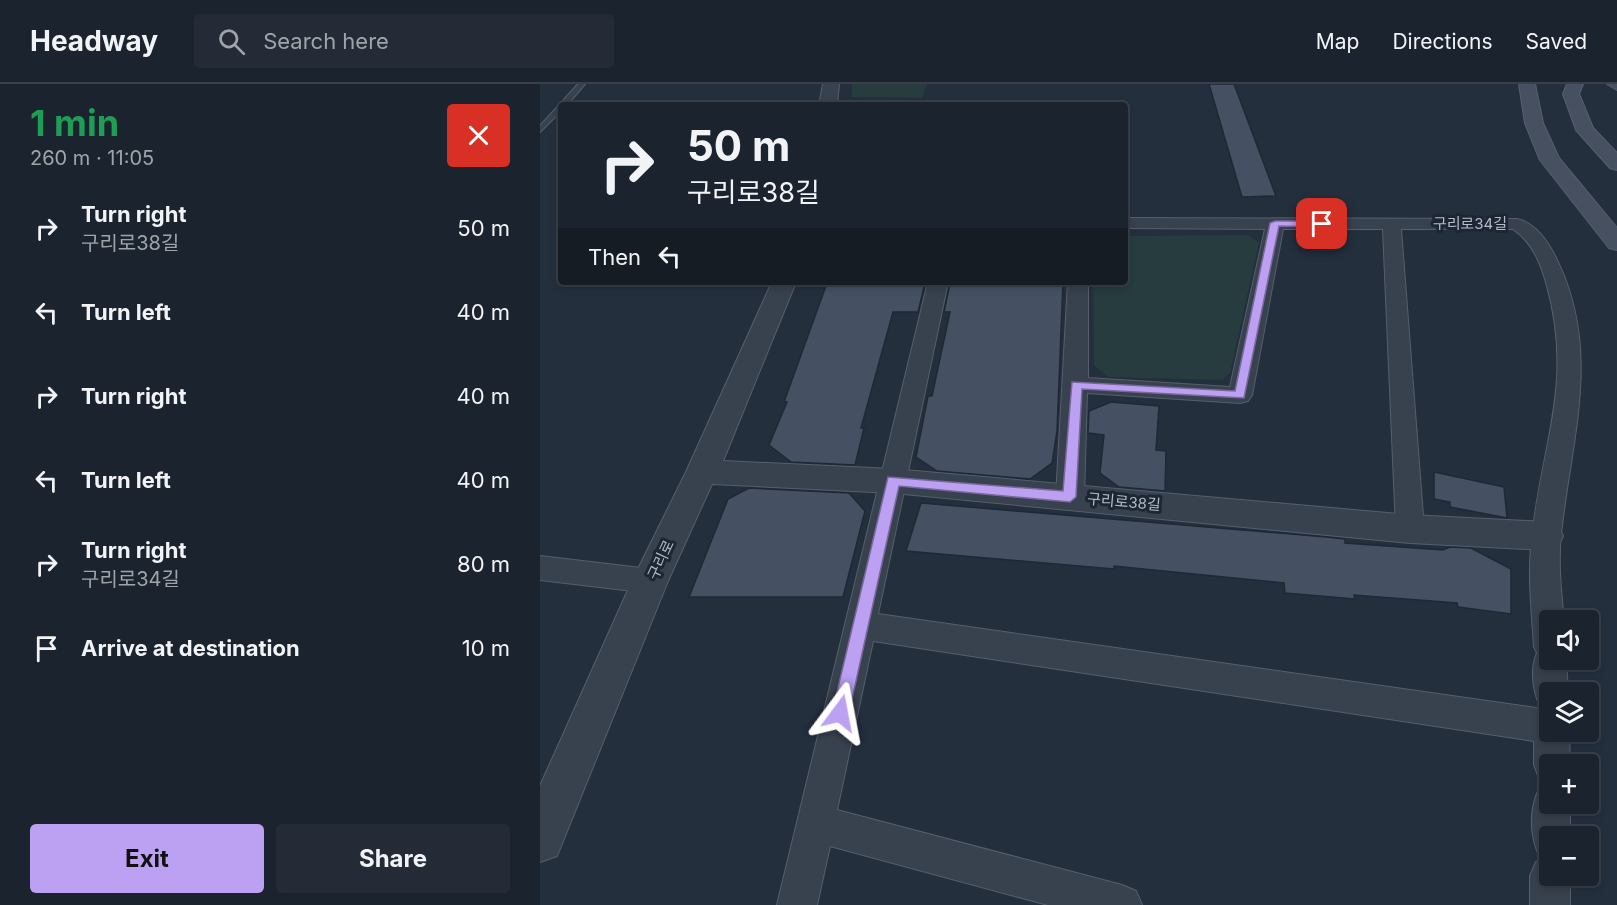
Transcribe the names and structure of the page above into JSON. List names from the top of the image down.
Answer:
{
  "streets": {
    "street": ["구리로34길", "구리로38길", "구리로"]
  },
  "crossings": [
    ["구리로34길", "구리로38길"],
    ["구리로38길", "구리로"]
  ],
  "page": {
    "header": "Headway",
    "search": "Search here",
    "nav": ["Map", "Directions", "Saved"],
    "heading": ["1 min", "260 m · 11:05"],
    "turn": ["50 m", "구리로38길"],
    "list": [
      {
        "name": "Turn right",
        "note": "구리로38길",
        "value": "50 m"
      },
      {
        "name": "Turn left",
        "value": "40 m"
      },
      {
        "name": "Turn right",
        "value": "40 m"
      },
      {
        "name": "Turn left",
        "value": "40 m"
      },
      {
        "name": "Turn right",
        "note": "구리로34길",
        "value": "80 m"
      },
      {
        "name": "Arrive at destination",
        "value": "10 m"
      }
    ],
    "then": "Then",
    "map_buttons": ["+", "−"],
    "buttons": ["Exit", "Share"]
  }
}
